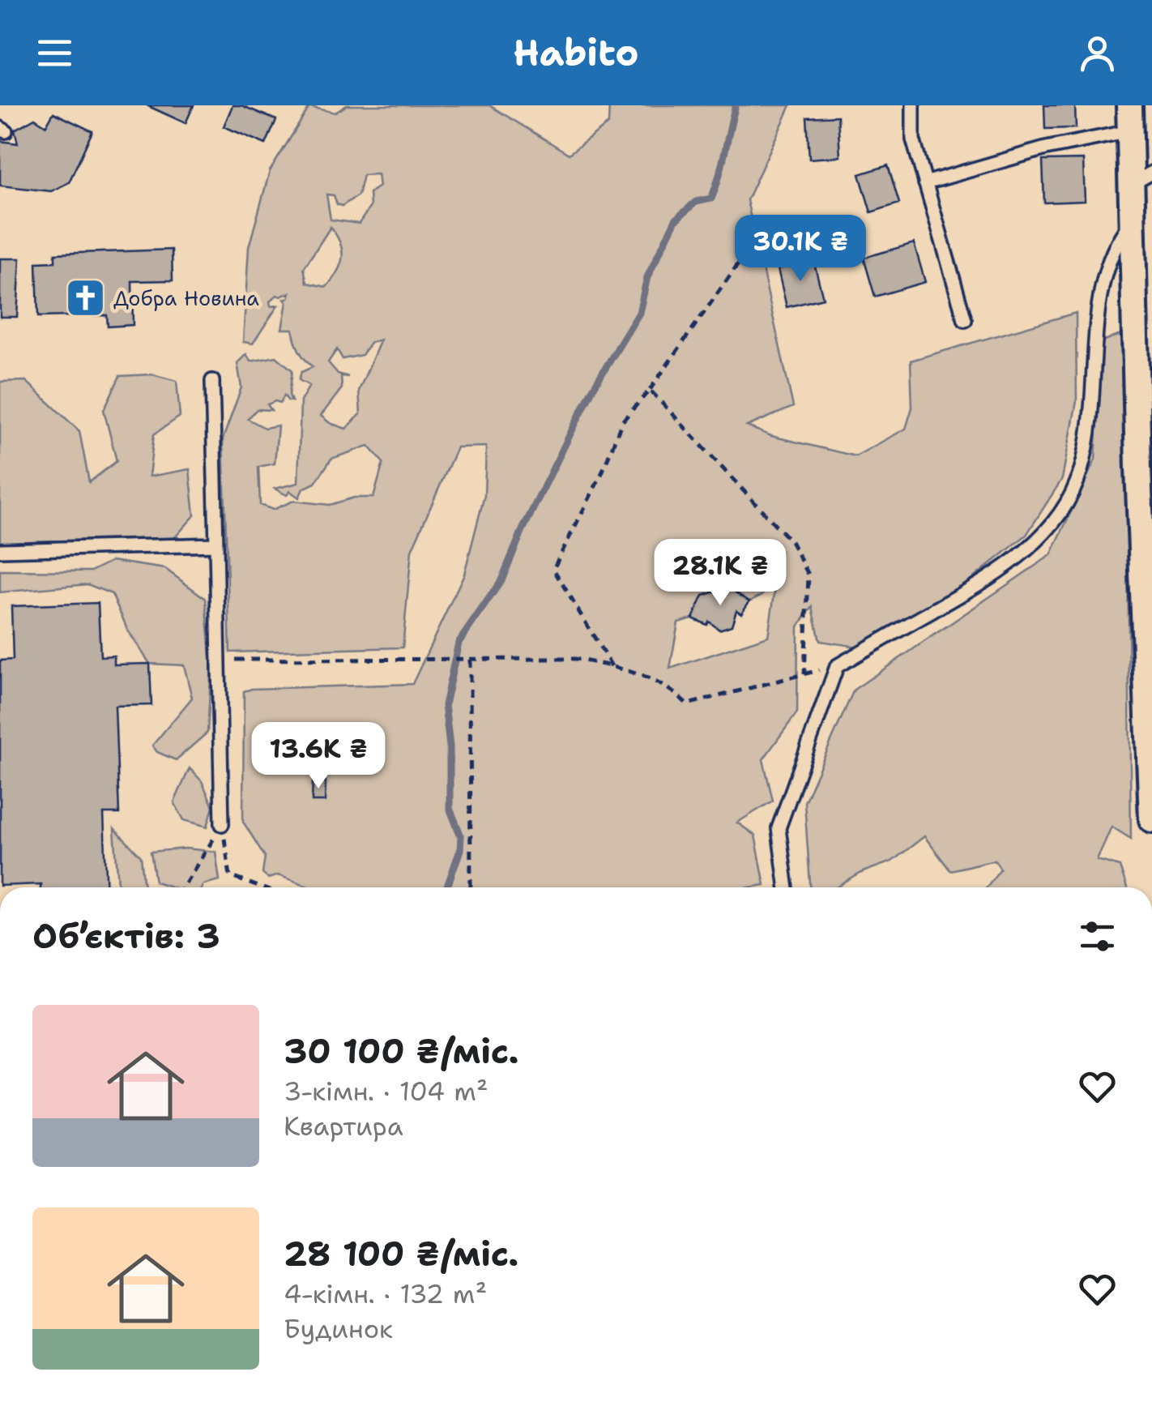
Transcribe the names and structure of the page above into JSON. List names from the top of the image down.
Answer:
{
  "places": {
    "church": ["Добра Новина"]
  },
  "page": {
    "header": "Habito",
    "price": ["30.1K ₴", "28.1K ₴", "13.6K ₴"],
    "heading": "Об’єктів: 3",
    "list": [
      {
        "name": "30 100 ₴/міс.",
        "note": "3-кімн. · 104 m² · Квартира"
      },
      {
        "name": "28 100 ₴/міс.",
        "note": "4-кімн. · 132 m² · Будинок"
      }
    ]
  }
}
